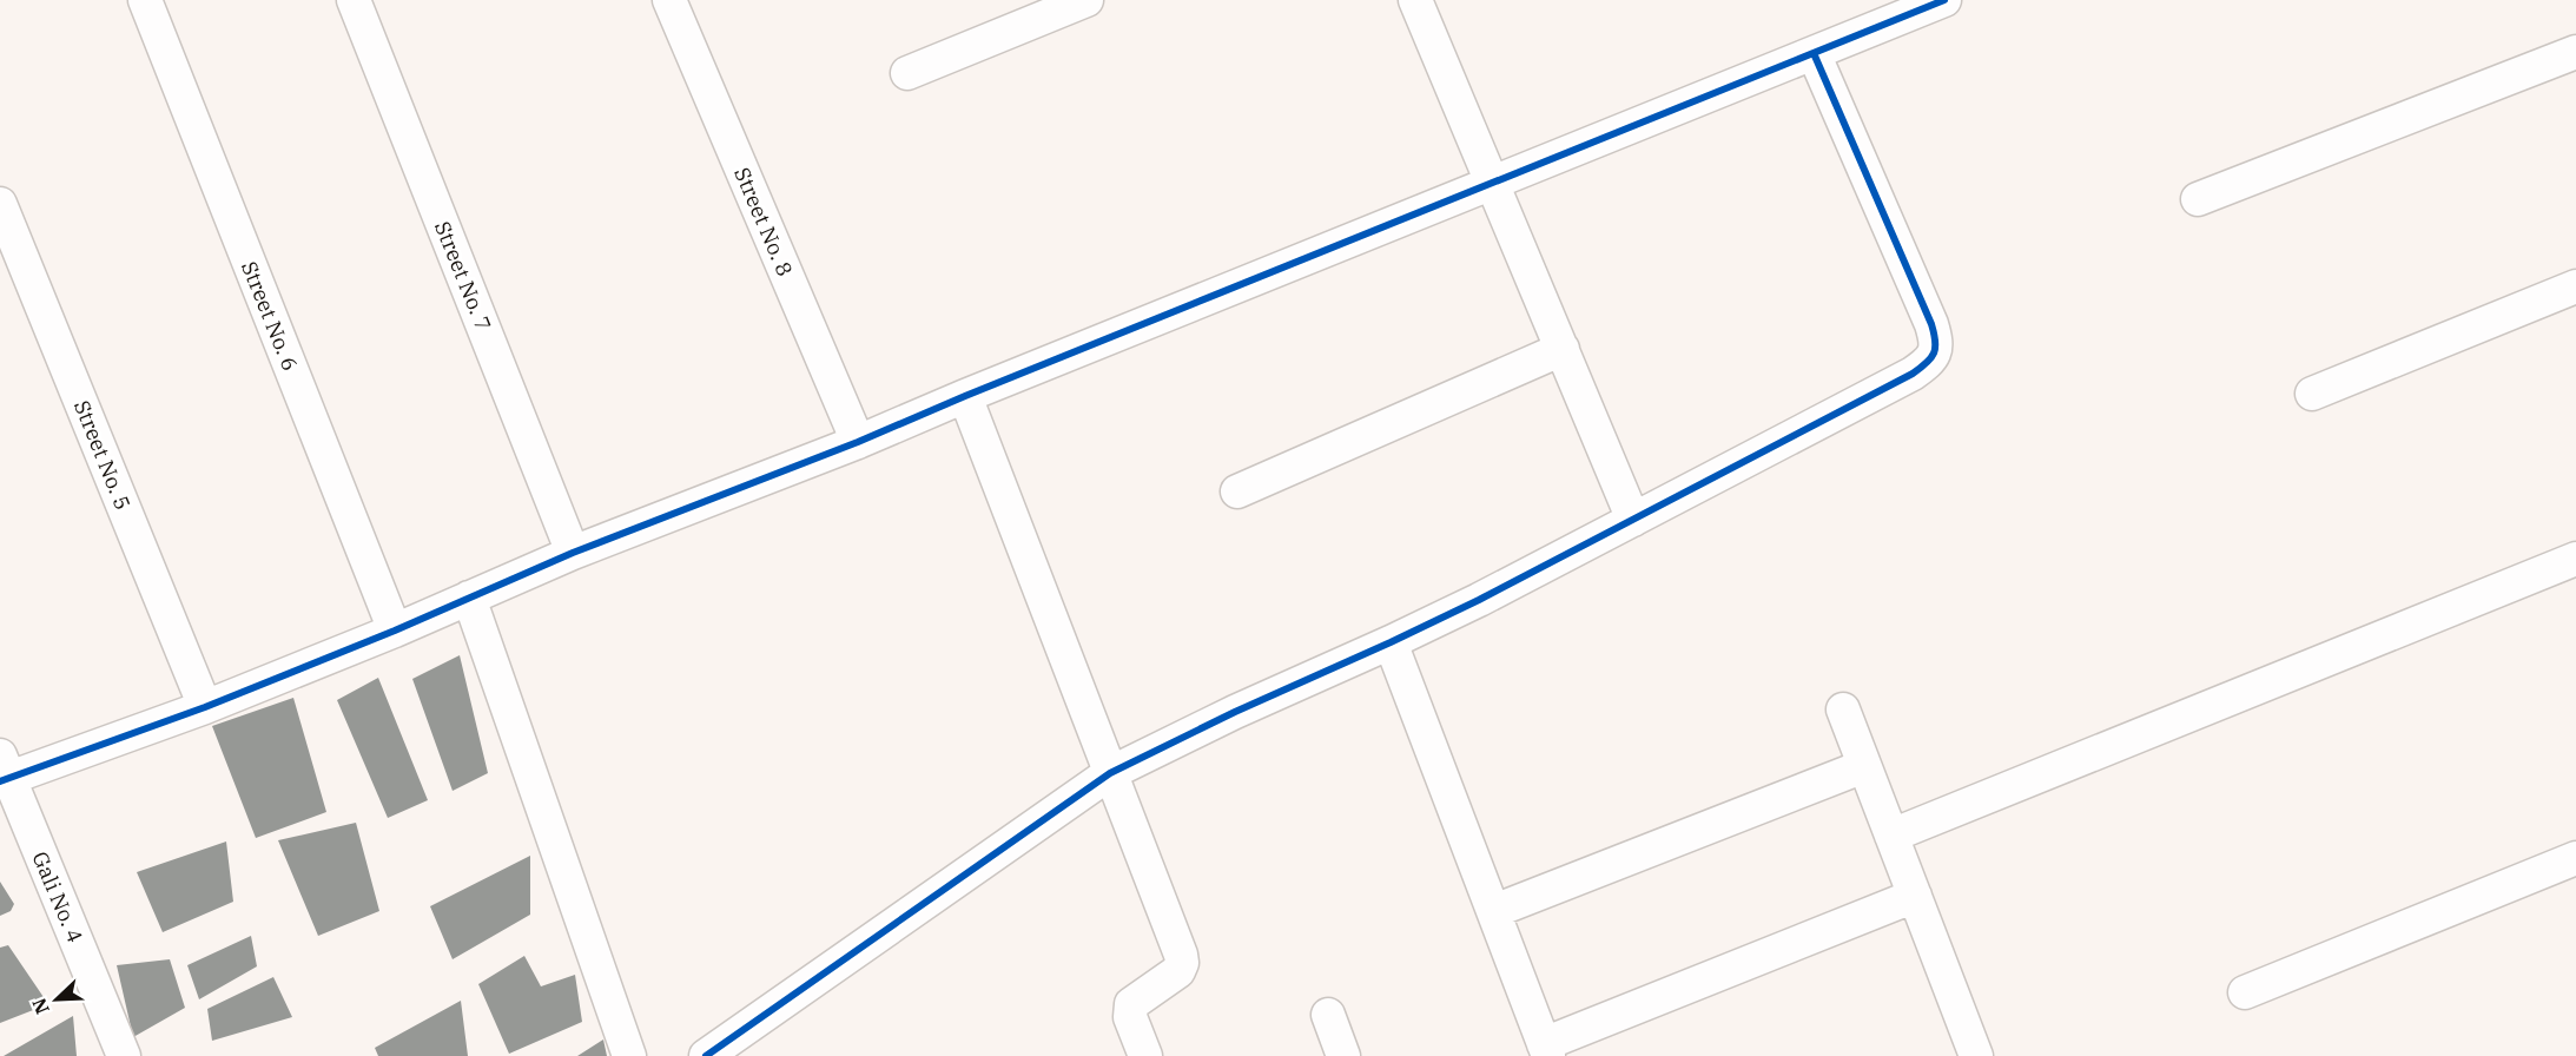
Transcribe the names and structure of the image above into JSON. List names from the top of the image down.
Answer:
{
  "streets": {
    "street": [
      "Street No. 8",
      "Street No. 7",
      "Street No. 6",
      "Street No. 5",
      "Gali No. 4"
    ]
  },
  "north": "bottom left"
}
